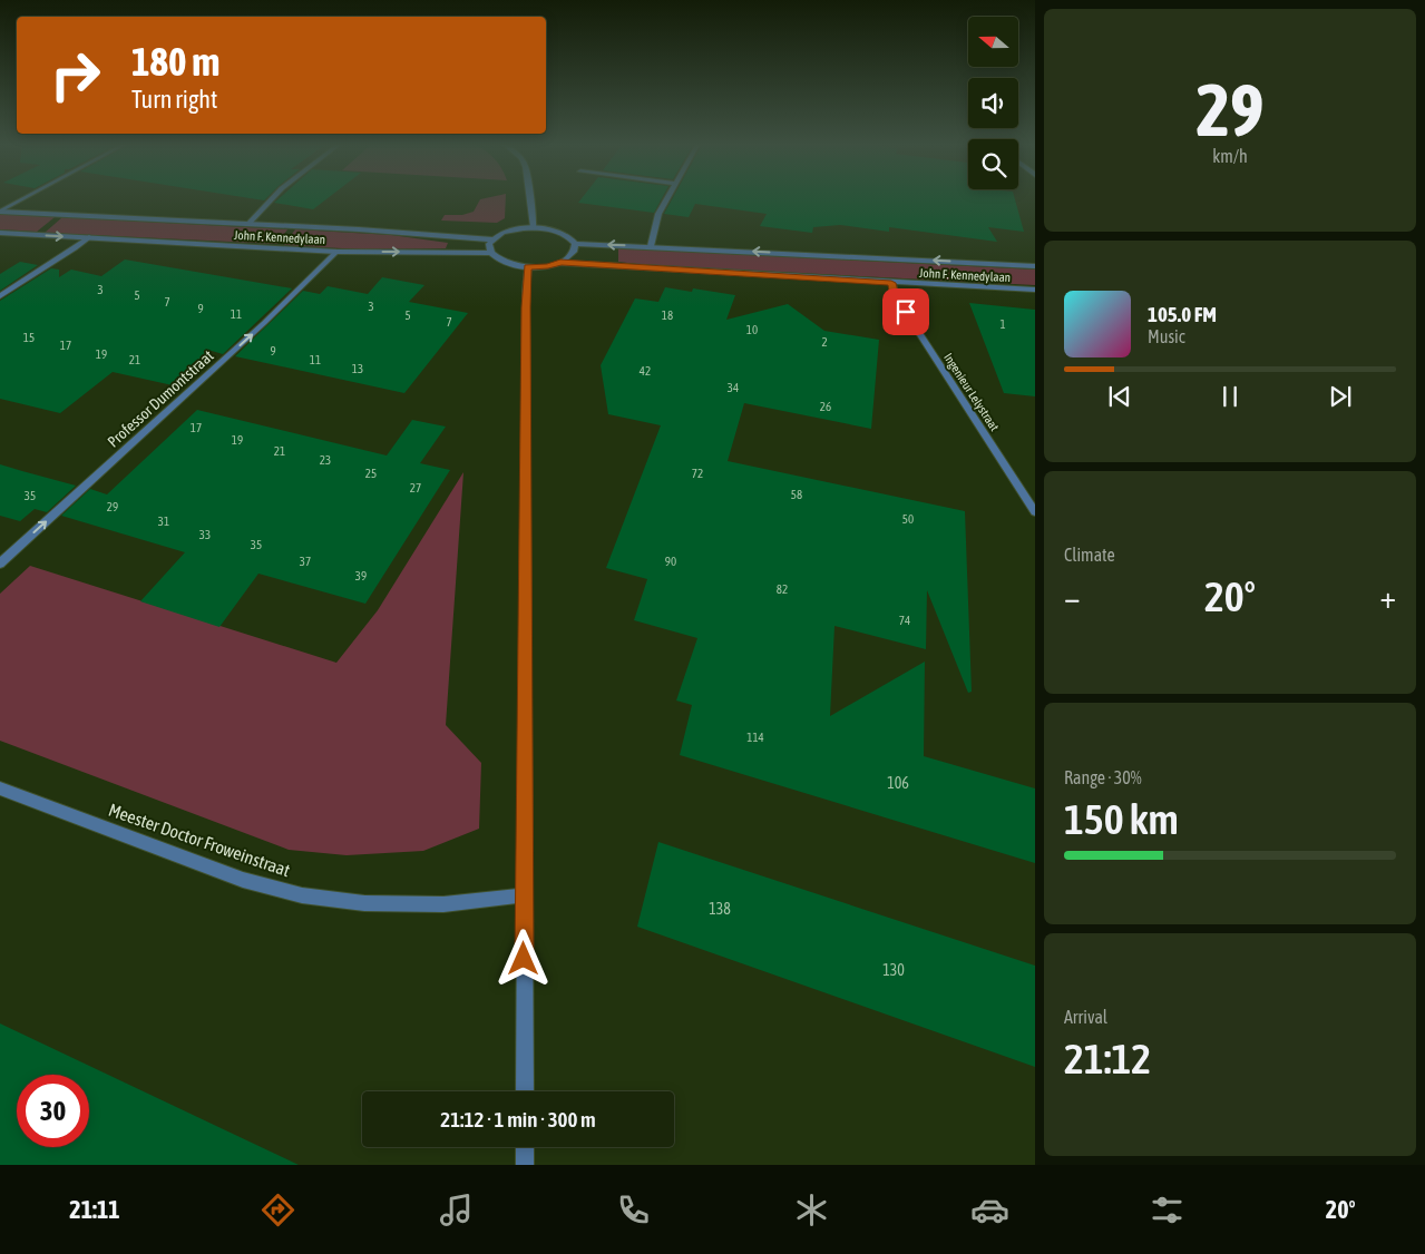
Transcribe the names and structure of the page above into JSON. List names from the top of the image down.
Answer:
{
  "streets": {
    "street": [
      "John F. Kennedylaan",
      "Ingenieur Lelystraat",
      "Professor Dumontstraat",
      "Meester Doctor Froweinstraat"
    ]
  },
  "crossings": [
    ["John F. Kennedylaan", "Ingenieur Lelystraat"],
    ["John F. Kennedylaan", "Professor Dumontstraat"]
  ],
  "one_way": ["Professor Dumontstraat"],
  "house_numbers": [
    "3",
    "5",
    "7",
    "3",
    "9",
    "11",
    "5",
    "18",
    "7",
    "1",
    "10",
    "15",
    "2",
    "17",
    "9",
    "19",
    "21",
    "11",
    "13",
    "42",
    "34",
    "26",
    "17",
    "19",
    "21",
    "23",
    "25",
    "72",
    "27",
    "58",
    "35",
    "29",
    "50",
    "31",
    "33",
    "35",
    "37",
    "90",
    "39",
    "82",
    "74",
    "114",
    "106",
    "138",
    "130"
  ],
  "north": "left",
  "page": {
    "tile": [
      ["29", "km/h"],
      "Climate",
      ["Range · 30%", "150 km"],
      ["Arrival", "21:12"]
    ],
    "turn": ["180 m", "Turn right"],
    "song": ["105.0 FM", "Music"],
    "heat": ["−", "20°", "+"],
    "limit": "30",
    "trip": "21:12 · 1 min · 300 m",
    "tabs": ["21:11", "20°"]
  }
}
